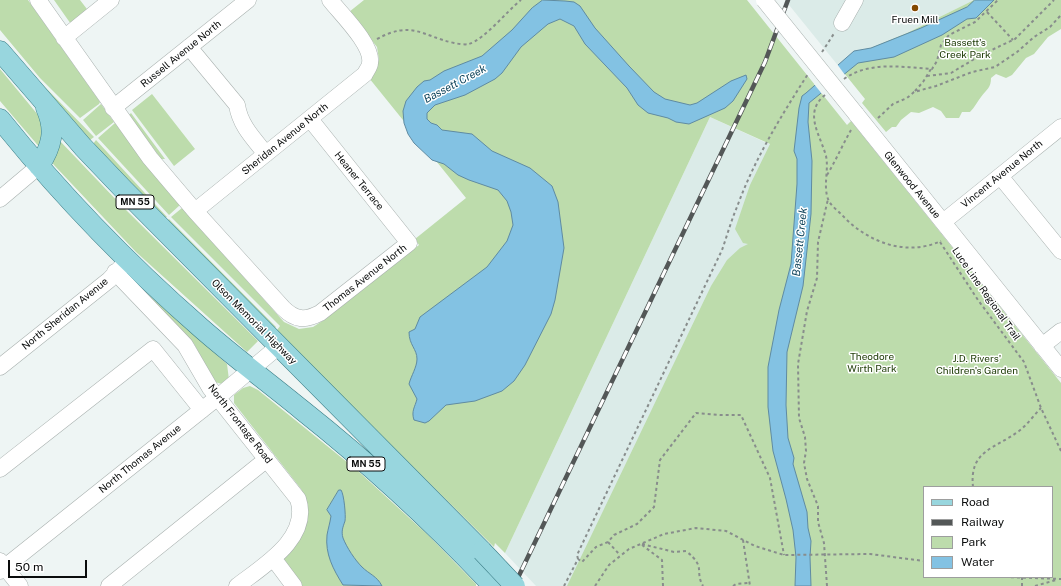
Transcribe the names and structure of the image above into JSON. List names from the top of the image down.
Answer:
{
  "streets": {
    "main road": ["MN 55", "Olson Memorial Highway"],
    "street": [
      "Russell Avenue North",
      "Sheridan Avenue North",
      "Vincent Avenue North",
      "Heaner Terrace",
      "Glenwood Avenue",
      "Thomas Avenue North",
      "North Sheridan Avenue",
      "North Frontage Road",
      "North Thomas Avenue"
    ],
    "path": ["Luce Line Regional Trail"]
  },
  "crossings": [
    ["Sheridan Avenue North", "Heaner Terrace"],
    ["Sheridan Avenue North", "Thomas Avenue North"],
    ["Vincent Avenue North", "Glenwood Avenue"],
    ["Heaner Terrace", "Thomas Avenue North"],
    ["North Sheridan Avenue", "Olson Memorial Highway"],
    ["North Sheridan Avenue", "North Frontage Road"],
    ["Olson Memorial Highway", "North Frontage Road"],
    ["Olson Memorial Highway", "North Thomas Avenue"],
    ["North Frontage Road", "North Thomas Avenue"]
  ],
  "water": ["Bassett Creek"],
  "parks": ["Bassett's Creek Park", "Theodore Wirth Park", "J.D. Rivers' Children's Garden"],
  "places": ["Fruen Mill"],
  "legend": [
    "Road",
    "Railway",
    "Park",
    "Water"
  ],
  "scale_bar": "50 m"
}
